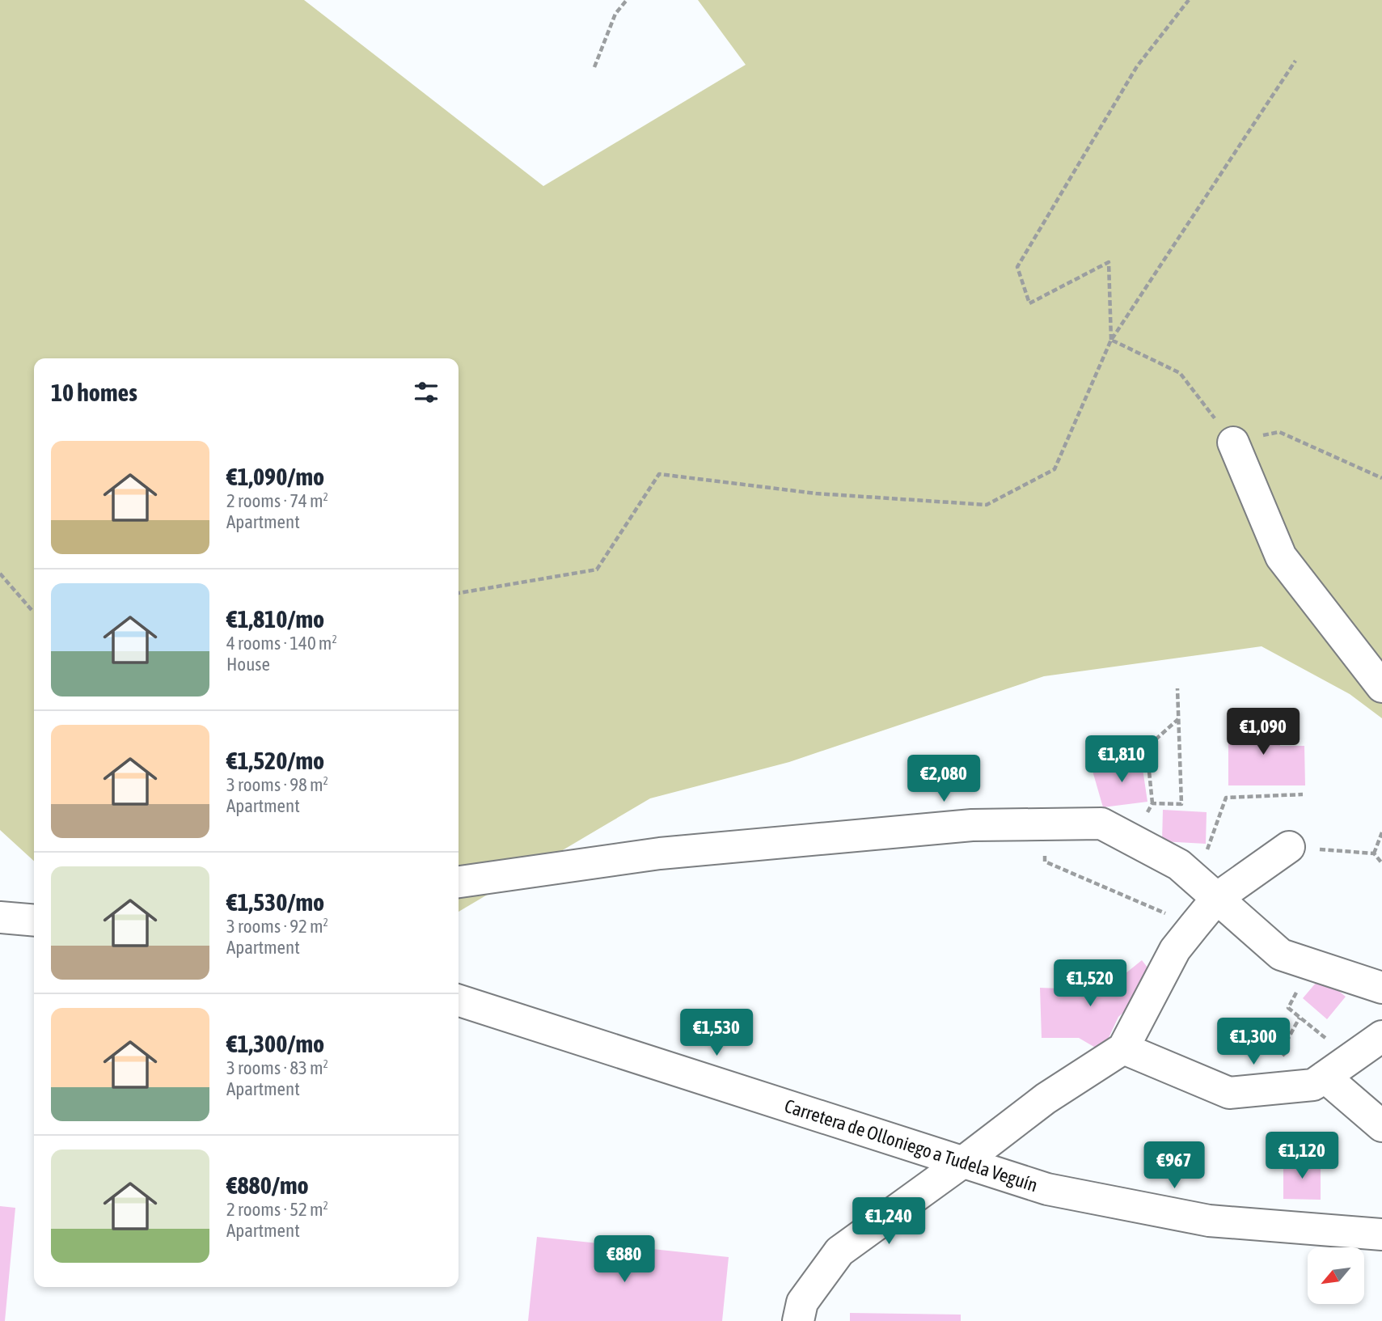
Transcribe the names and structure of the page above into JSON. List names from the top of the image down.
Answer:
{
  "streets": {
    "street": ["Carretera de Olloniego a Tudela Veguín"]
  },
  "north": "bottom left",
  "page": {
    "heading": "10 homes",
    "list": [
      {
        "name": "€1,090/mo",
        "note": "2 rooms · 74 m² · Apartment"
      },
      {
        "name": "€1,810/mo",
        "note": "4 rooms · 140 m² · House"
      },
      {
        "name": "€1,520/mo",
        "note": "3 rooms · 98 m² · Apartment"
      },
      {
        "name": "€1,530/mo",
        "note": "3 rooms · 92 m² · Apartment"
      },
      {
        "name": "€1,300/mo",
        "note": "3 rooms · 83 m² · Apartment"
      },
      {
        "name": "€880/mo",
        "note": "2 rooms · 52 m² · Apartment"
      }
    ],
    "price": [
      "€1,090",
      "€1,810",
      "€2,080",
      "€1,520",
      "€1,530",
      "€1,300",
      "€1,120",
      "€967",
      "€1,240",
      "€880"
    ]
  }
}
